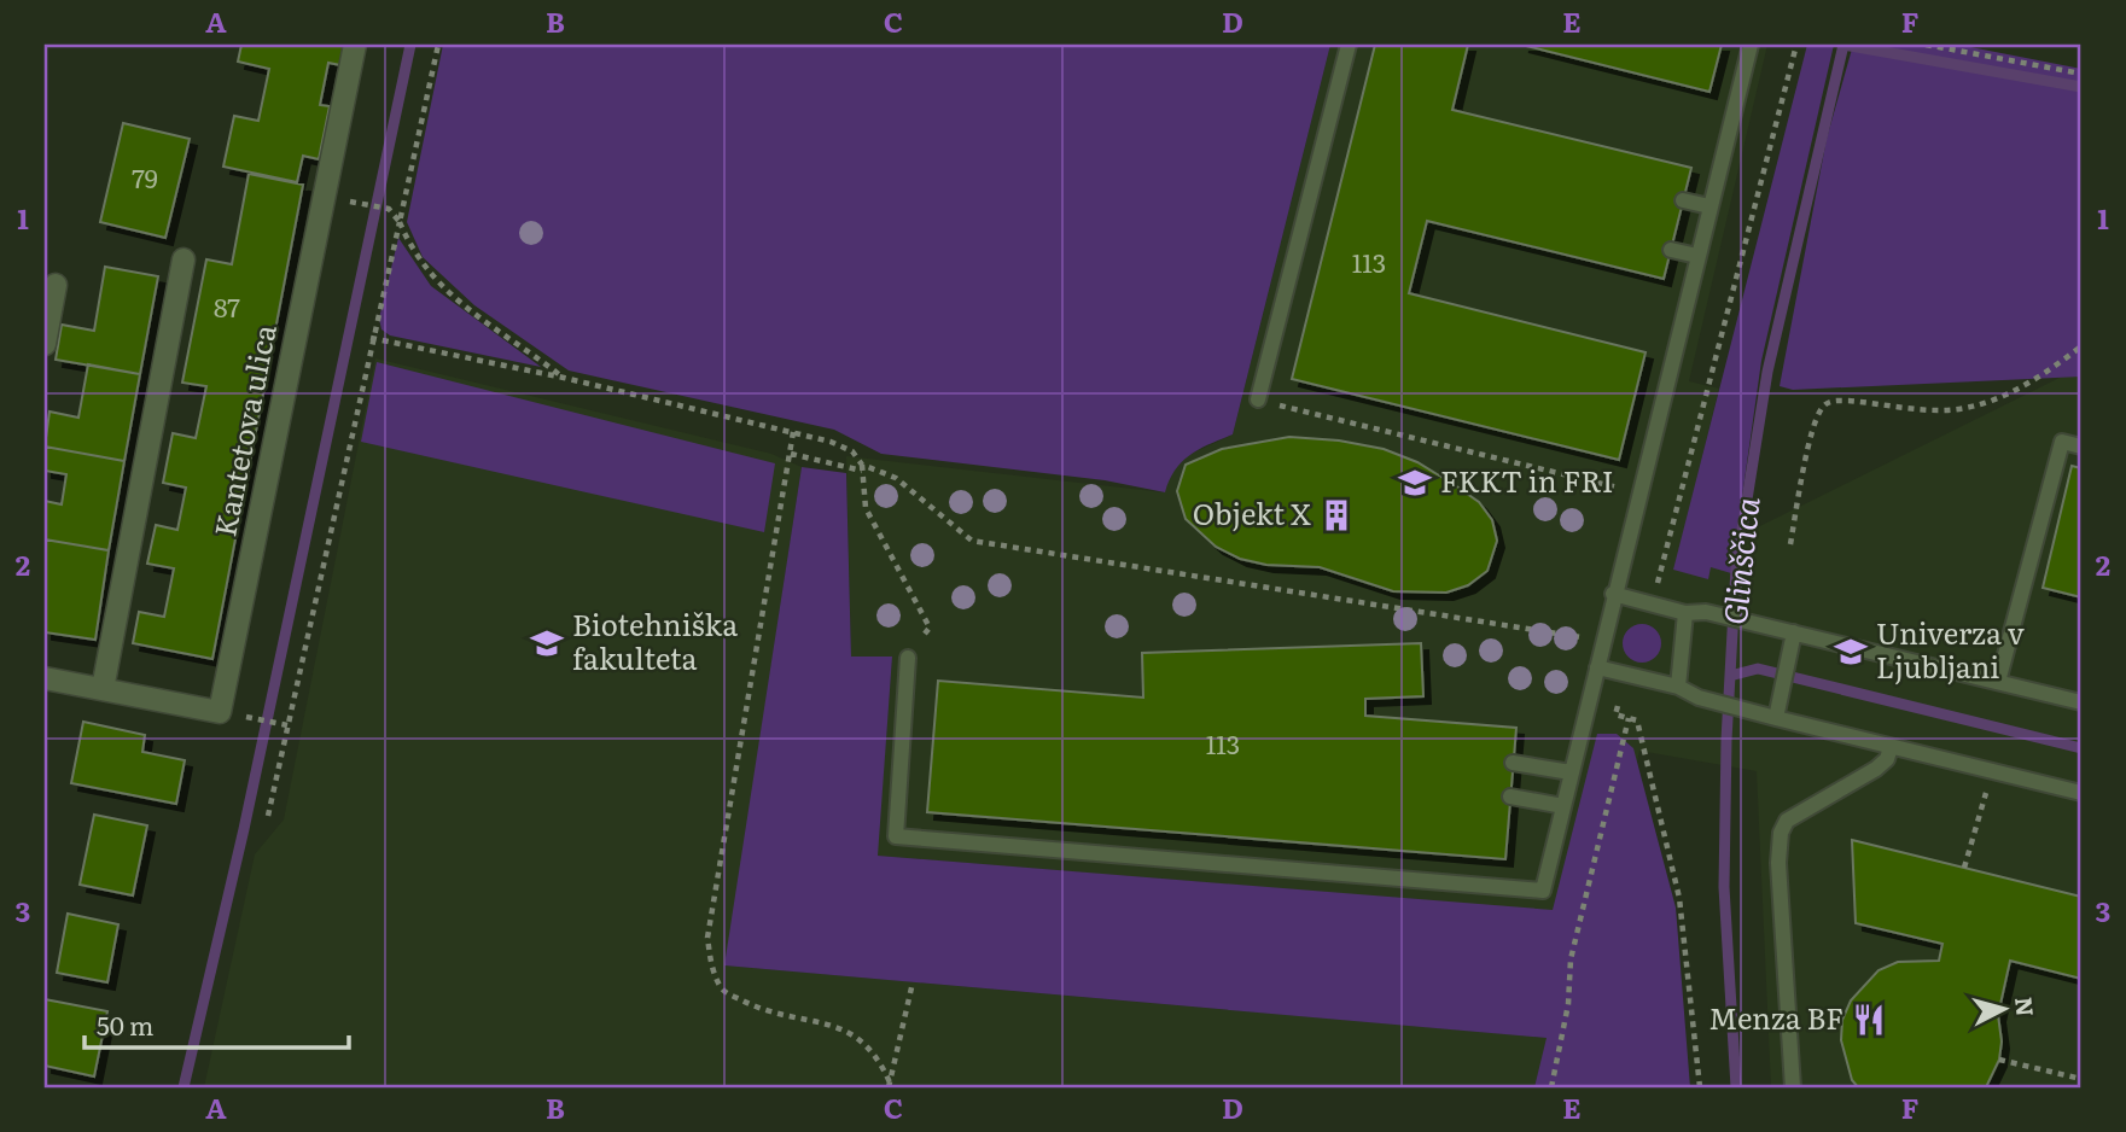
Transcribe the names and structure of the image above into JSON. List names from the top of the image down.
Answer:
{
  "streets": {
    "street": ["Kantetova ulica"]
  },
  "water": ["Glinščica"],
  "places": {
    "school or university": ["FKKT in FRI", "Biotehniška fakulteta", "Univerza v Ljubljani"],
    "building": ["Objekt X"],
    "restaurant": ["Menza BF"]
  },
  "house_numbers": [
    "79",
    "113",
    "87",
    "113"
  ],
  "scale_bar": "50 m",
  "north": "right",
  "grid": {
    "columns": [
      "A",
      "B",
      "C",
      "D",
      "E",
      "F"
    ],
    "rows": ["1", "2", "3"]
  }
}
